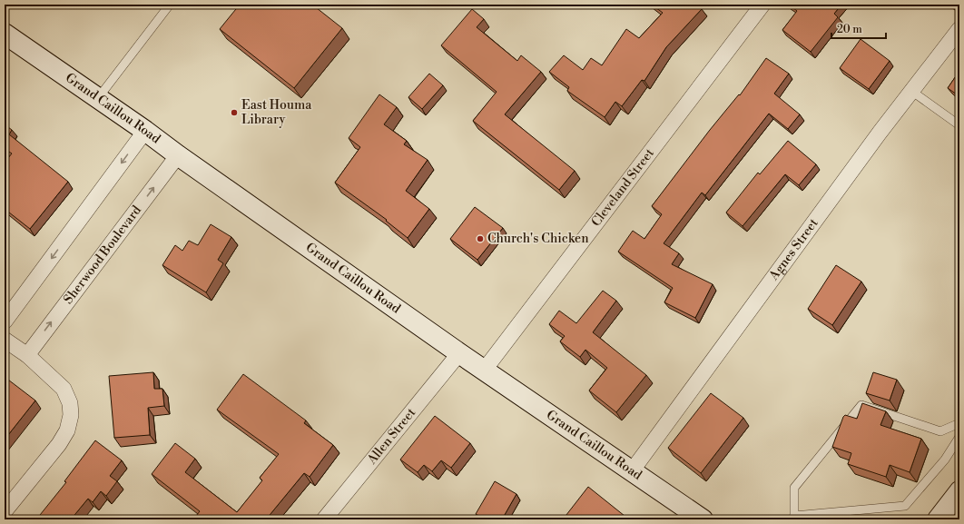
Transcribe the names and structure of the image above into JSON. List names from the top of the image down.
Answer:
{
  "streets": {
    "main road": ["Grand Caillou Road"],
    "street": [
      "Cleveland Street",
      "Agnes Street",
      "Sherwood Boulevard",
      "Allen Street"
    ]
  },
  "crossings": [
    ["Grand Caillou Road", "Cleveland Street"],
    ["Grand Caillou Road", "Agnes Street"],
    ["Grand Caillou Road", "Sherwood Boulevard"],
    ["Grand Caillou Road", "Allen Street"]
  ],
  "places": ["East Houma Library", "Church's Chicken"],
  "scale_bar": "20 m"
}
